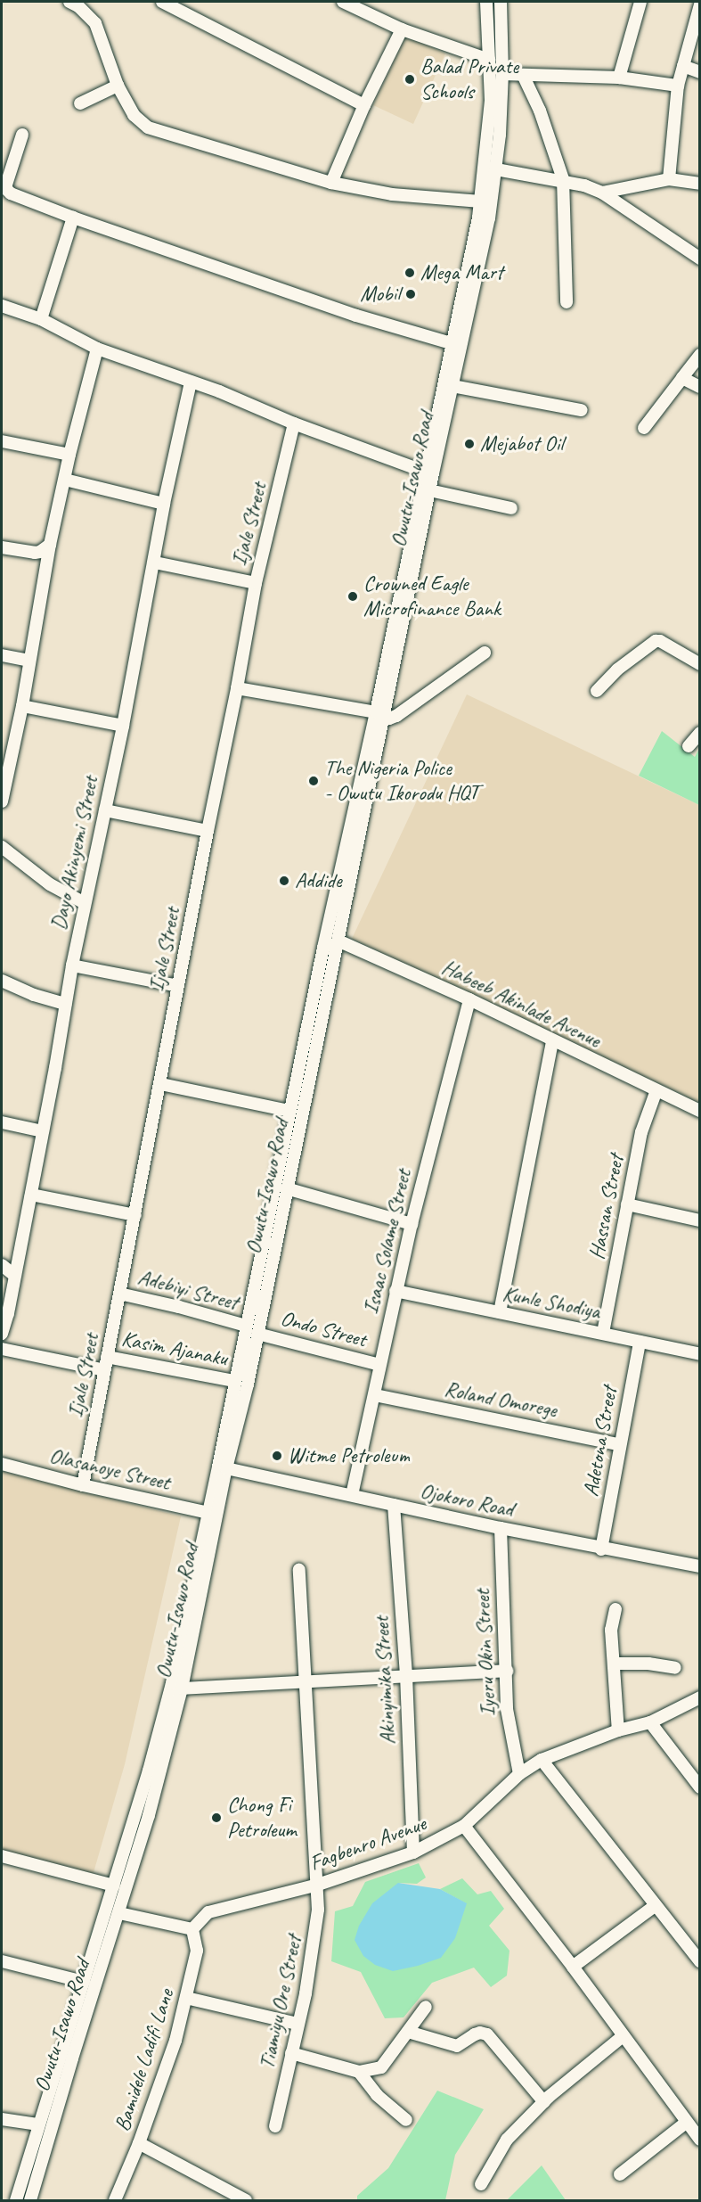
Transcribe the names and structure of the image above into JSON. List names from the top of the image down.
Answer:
{
  "streets": {
    "street": [
      "Owutu-Isawo Road",
      "Ijale Street",
      "Dayo Akinyemi Street",
      "Habeeb Akinlade Avenue",
      "Hassan Street",
      "Isaac Solame Street",
      "Adebiyi Street",
      "Kunle Shodiya",
      "Ondo Street",
      "Kasim Ajanaku",
      "Roland Omorege",
      "Adetona Street",
      "Olasanoye Street",
      "Ojokoro Road",
      "Iyeru Okin Street",
      "Akinyimika Street",
      "Fagbenro Avenue",
      "Tiamiyu Ore Street",
      "Bamidele Ladifi Lane"
    ]
  },
  "crossings": [
    ["Owutu-Isawo Road", "Habeeb Akinlade Avenue"],
    ["Owutu-Isawo Road", "Adebiyi Street"],
    ["Owutu-Isawo Road", "Ondo Street"],
    ["Owutu-Isawo Road", "Kasim Ajanaku"],
    ["Owutu-Isawo Road", "Olasanoye Street"],
    ["Owutu-Isawo Road", "Ojokoro Road"],
    ["Ijale Street", "Adebiyi Street"],
    ["Ijale Street", "Kasim Ajanaku"],
    ["Ijale Street", "Olasanoye Street"],
    ["Habeeb Akinlade Avenue", "Hassan Street"],
    ["Habeeb Akinlade Avenue", "Isaac Solame Street"],
    ["Hassan Street", "Kunle Shodiya"],
    ["Isaac Solame Street", "Kunle Shodiya"],
    ["Isaac Solame Street", "Ondo Street"],
    ["Isaac Solame Street", "Roland Omorege"],
    ["Isaac Solame Street", "Ojokoro Road"],
    ["Kunle Shodiya", "Adetona Street"],
    ["Roland Omorege", "Adetona Street"],
    ["Adetona Street", "Ojokoro Road"],
    ["Ojokoro Road", "Iyeru Okin Street"],
    ["Ojokoro Road", "Akinyimika Street"],
    ["Iyeru Okin Street", "Fagbenro Avenue"],
    ["Akinyimika Street", "Fagbenro Avenue"],
    ["Fagbenro Avenue", "Tiamiyu Ore Street"],
    ["Fagbenro Avenue", "Bamidele Ladifi Lane"]
  ],
  "places": [
    "Balad Private Schools",
    "Mega Mart",
    "Mobil",
    "Mejabot Oil",
    "Crowned Eagle Microfinance Bank",
    "The Nigeria Police - Owutu Ikorodu HQT",
    "Addide",
    "Witme Petroleum",
    "Chong Fi Petroleum"
  ]
}
